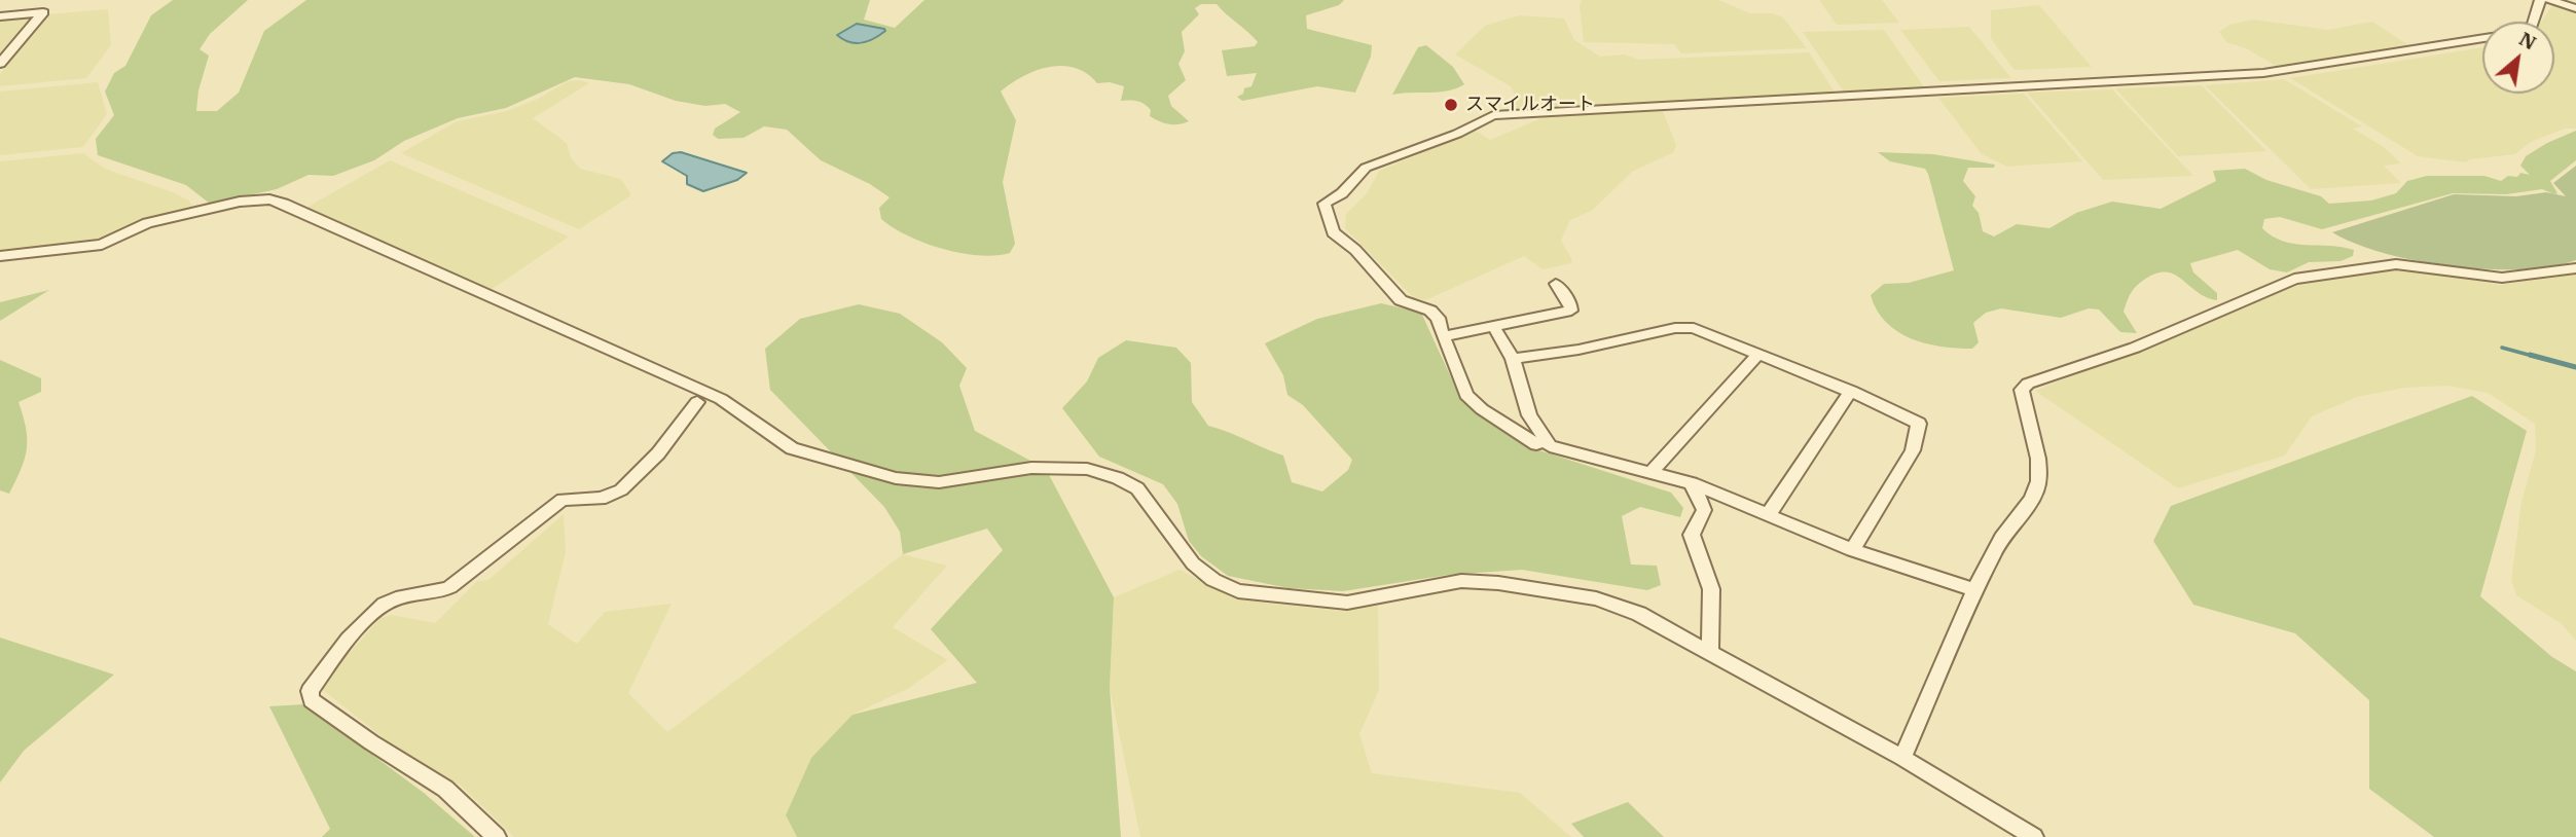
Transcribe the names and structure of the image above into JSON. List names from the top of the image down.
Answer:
{
  "places": ["スマイルオート"],
  "north": "top right"
}
